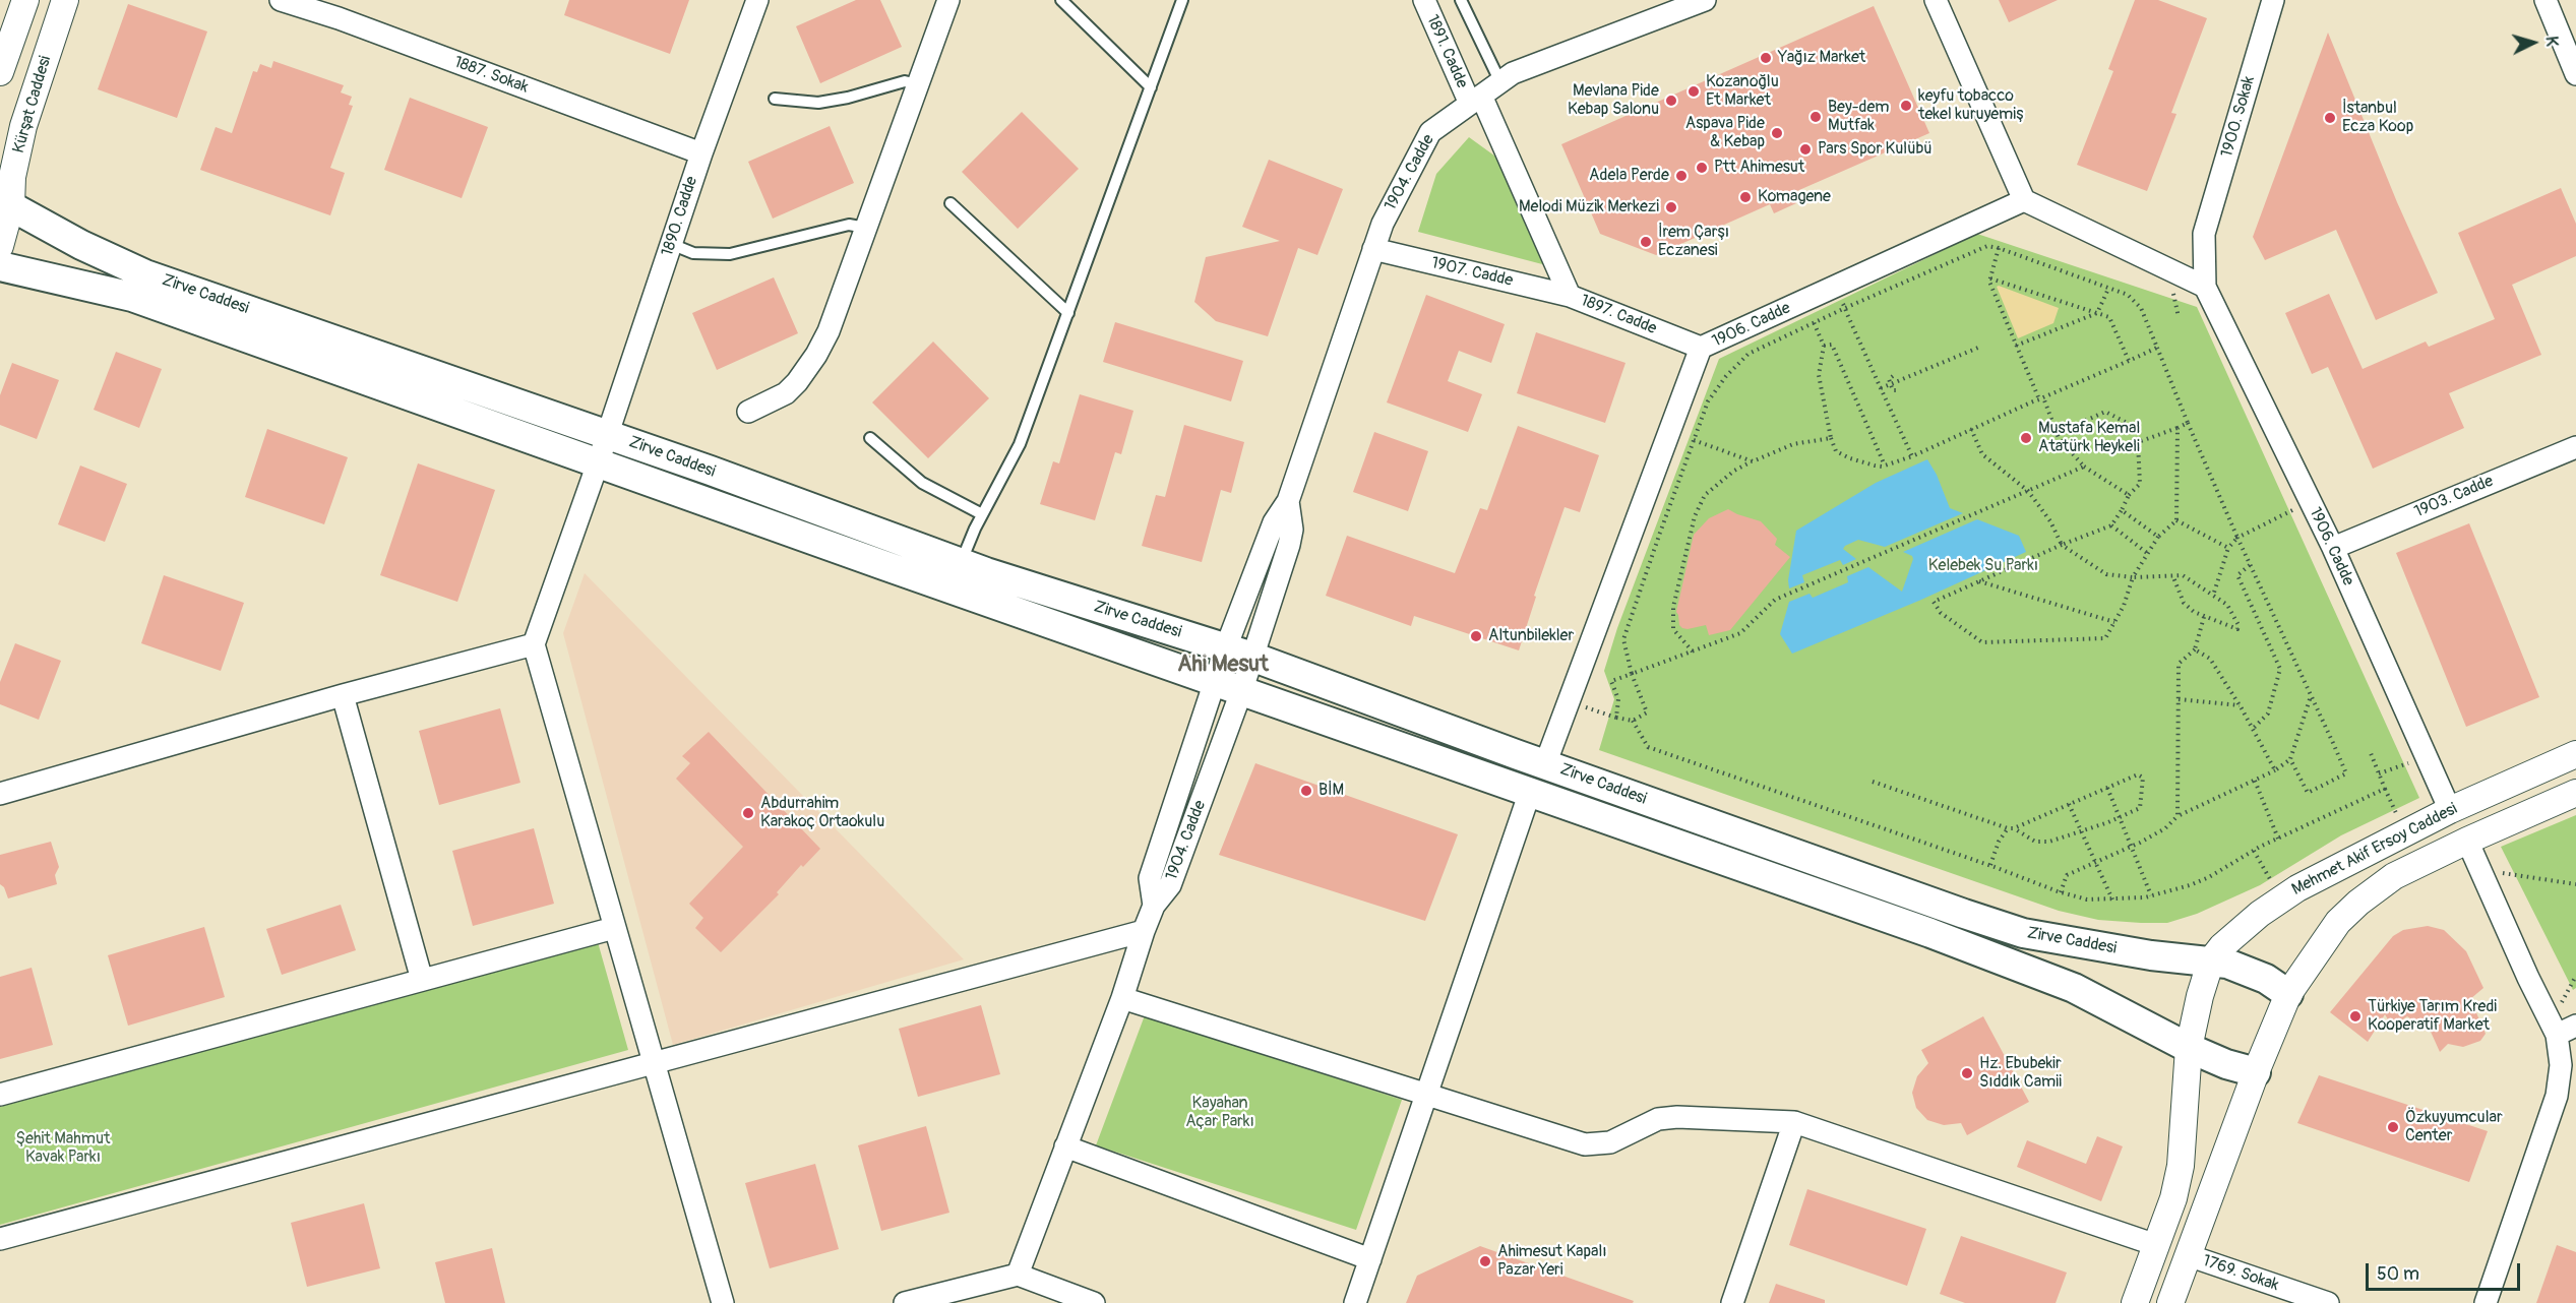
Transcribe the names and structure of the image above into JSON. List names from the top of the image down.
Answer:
{
  "streets": {
    "main road": ["Zirve Caddesi"],
    "street": [
      "1891. Cadde",
      "1887. Sokak",
      "Kürşat Caddesi",
      "1900. Sokak",
      "1904. Cadde",
      "1890. Cadde",
      "1907. Cadde",
      "1897. Cadde",
      "1906. Cadde",
      "1903. Cadde",
      "Mehmet Akif Ersoy Caddesi",
      "1769. Sokak"
    ]
  },
  "crossings": [
    ["1891. Cadde", "1904. Cadde"],
    ["1891. Cadde", "1897. Cadde"],
    ["1887. Sokak", "1890. Cadde"],
    ["Kürşat Caddesi", "Zirve Caddesi"],
    ["1900. Sokak", "1906. Cadde"],
    ["1904. Cadde", "1907. Cadde"],
    ["1904. Cadde", "Zirve Caddesi"],
    ["1904. Cadde", "1897. Cadde"],
    ["1890. Cadde", "Zirve Caddesi"],
    ["1907. Cadde", "1897. Cadde"],
    ["Zirve Caddesi", "1906. Cadde"],
    ["Zirve Caddesi", "Mehmet Akif Ersoy Caddesi"],
    ["1897. Cadde", "1906. Cadde"],
    ["1906. Cadde", "1903. Cadde"],
    ["1906. Cadde", "Mehmet Akif Ersoy Caddesi"],
    ["Mehmet Akif Ersoy Caddesi", "1769. Sokak"]
  ],
  "districts": ["Ahi Mesut"],
  "parks": ["Kelebek Su Parkı", "Kayahan Açar Parkı", "Şehit Mahmut Kavak Parkı"],
  "places": [
    "Yağız Market",
    "Kozanoğlu Et Market",
    "Mevlana Pide Kebap Salonu",
    "keyfu tobacco tekel kuruyemiş",
    "Bey-dem Mutfak",
    "İstanbul Ecza Koop",
    "Aspava Pide & Kebap",
    "Pars Spor Kulübü",
    "Ptt Ahimesut",
    "Adela Perde",
    "Komagene",
    "Melodi Müzik Merkezi",
    "İrem Çarşı Eczanesi",
    "Mustafa Kemal Atatürk Heykeli",
    "Altunbilekler",
    "BİM",
    "Abdurrahim Karakoç Ortaokulu",
    "Türkiye Tarım Kredi Kooperatif Market",
    "Hz. Ebubekir Sıddık Camii",
    "Özkuyumcular Center",
    "Ahimesut Kapalı Pazar Yeri"
  ],
  "scale_bar": "50 m",
  "north": "right"
}
